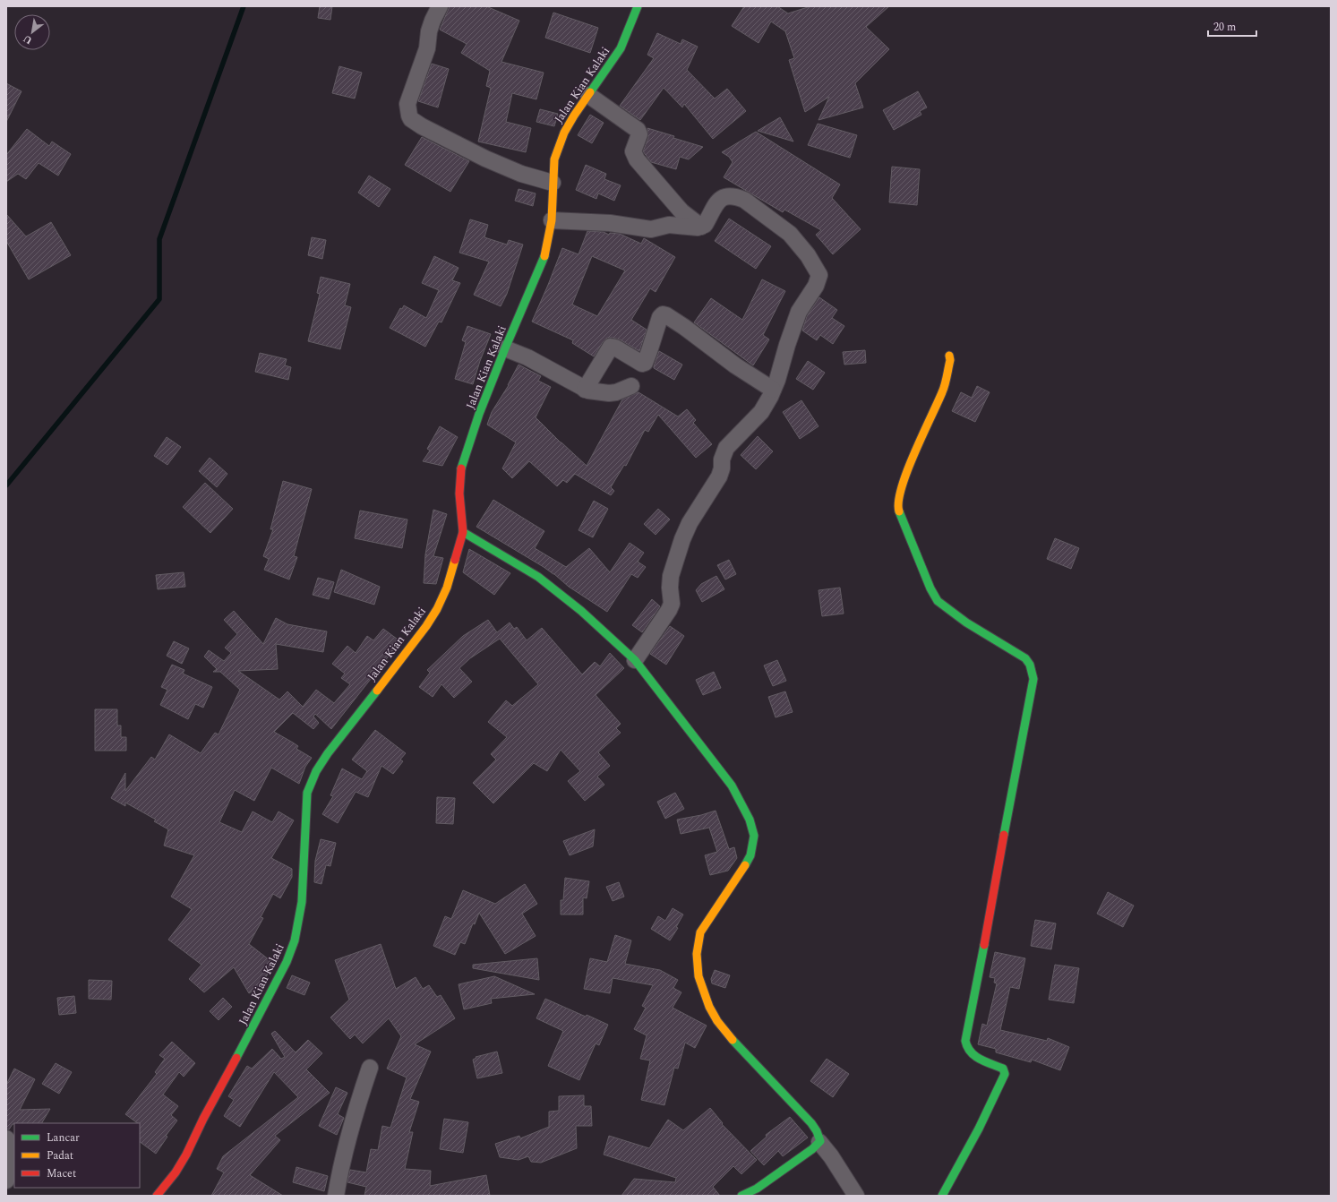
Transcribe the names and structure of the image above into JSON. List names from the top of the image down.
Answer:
{
  "streets": {
    "street": ["Jalan Kian Kalaki"]
  },
  "legend": ["Lancar", "Padat", "Macet"],
  "scale_bar": "20 m",
  "north": "bottom left"
}
